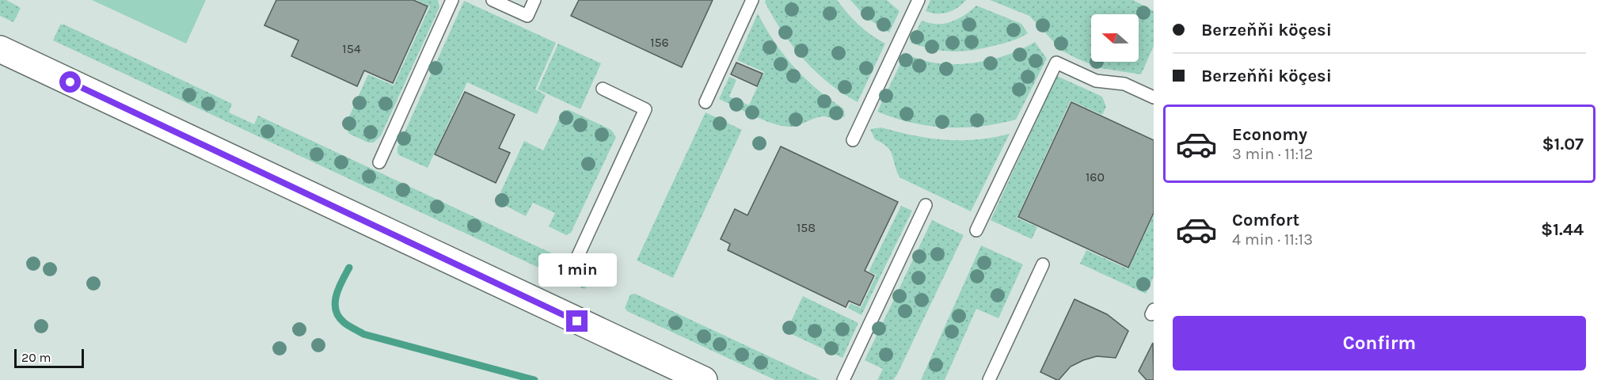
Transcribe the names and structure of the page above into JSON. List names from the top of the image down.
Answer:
{
  "house_numbers": [
    "156",
    "154",
    "160",
    "158"
  ],
  "scale_bar": "20 m",
  "north": "left",
  "page": {
    "banner": ["Berzeňňi köçesi", "Berzeňňi köçesi"],
    "list": [
      {
        "name": "Economy",
        "note": "3 min · 11:12",
        "value": "$1.07"
      },
      {
        "name": "Comfort",
        "note": "4 min · 11:13",
        "value": "$1.44"
      }
    ],
    "bubble": "1 min",
    "buttons": "Confirm",
    "scale": "20 m"
  }
}
